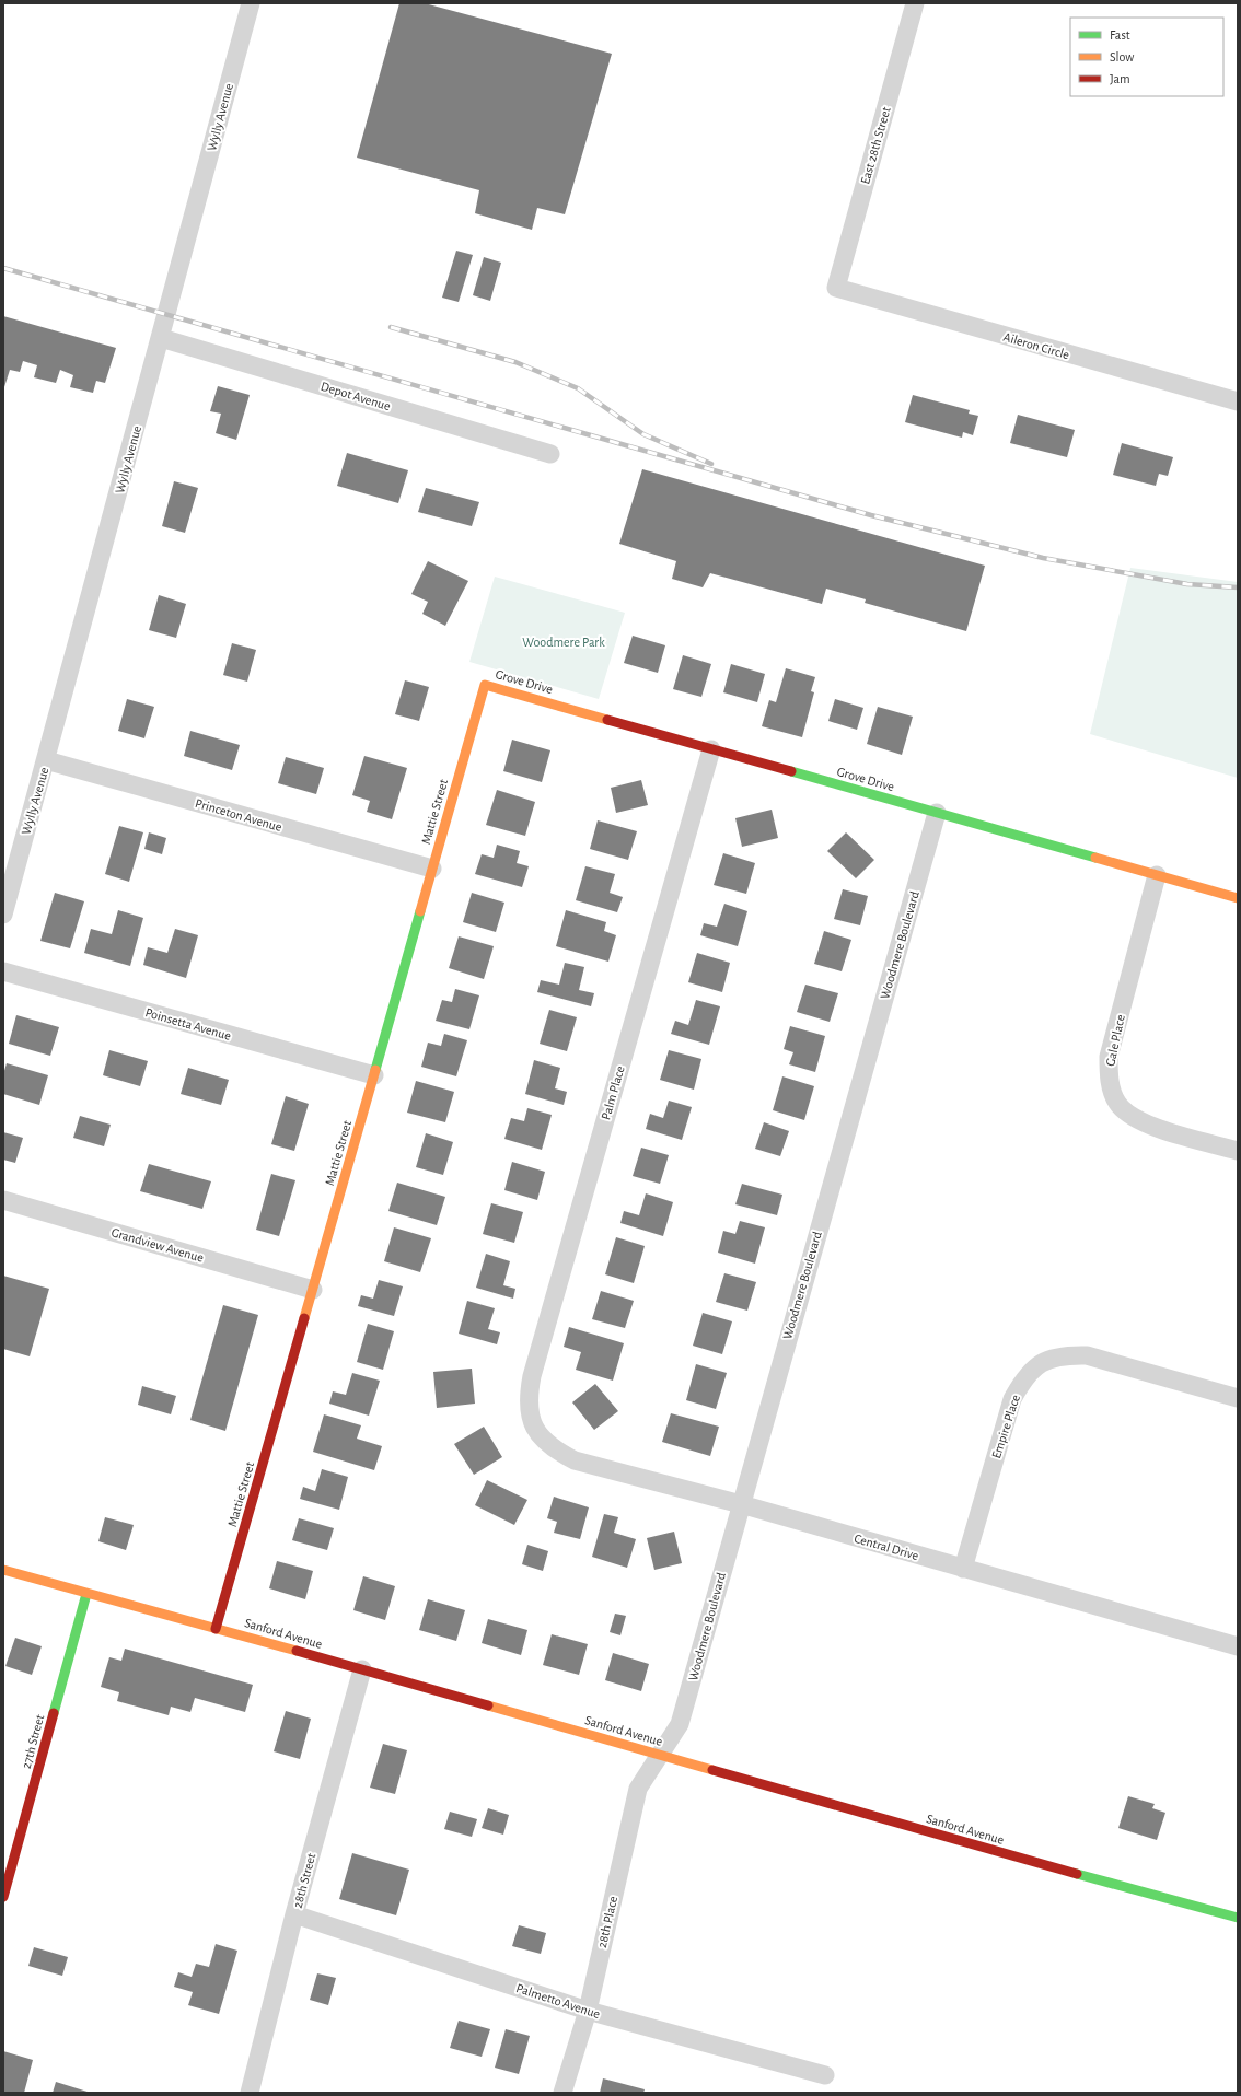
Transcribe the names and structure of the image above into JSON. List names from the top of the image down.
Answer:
{
  "streets": {
    "street": [
      "Wylly Avenue",
      "East 28th Street",
      "Aileron Circle",
      "Depot Avenue",
      "Grove Drive",
      "Mattie Street",
      "Princeton Avenue",
      "Woodmere Boulevard",
      "Poinsetta Avenue",
      "Gale Place",
      "Palm Place",
      "Grandview Avenue",
      "Empire Place",
      "Central Drive",
      "Sanford Avenue",
      "27th Street",
      "28th Street",
      "28th Place",
      "Palmetto Avenue"
    ]
  },
  "crossings": [
    ["Wylly Avenue", "Depot Avenue"],
    ["Wylly Avenue", "Princeton Avenue"],
    ["East 28th Street", "Aileron Circle"],
    ["Grove Drive", "Mattie Street"],
    ["Grove Drive", "Woodmere Boulevard"],
    ["Grove Drive", "Gale Place"],
    ["Grove Drive", "Palm Place"],
    ["Mattie Street", "Princeton Avenue"],
    ["Mattie Street", "Poinsetta Avenue"],
    ["Mattie Street", "Grandview Avenue"],
    ["Mattie Street", "Sanford Avenue"],
    ["Woodmere Boulevard", "Central Drive"],
    ["Woodmere Boulevard", "Sanford Avenue"],
    ["Woodmere Boulevard", "28th Place"],
    ["Palm Place", "Central Drive"],
    ["Empire Place", "Central Drive"],
    ["Sanford Avenue", "27th Street"],
    ["Sanford Avenue", "28th Street"],
    ["Sanford Avenue", "28th Place"],
    ["28th Street", "Palmetto Avenue"],
    ["28th Place", "Palmetto Avenue"]
  ],
  "parks": ["Woodmere Park"],
  "legend": ["Fast", "Slow", "Jam"]
}
